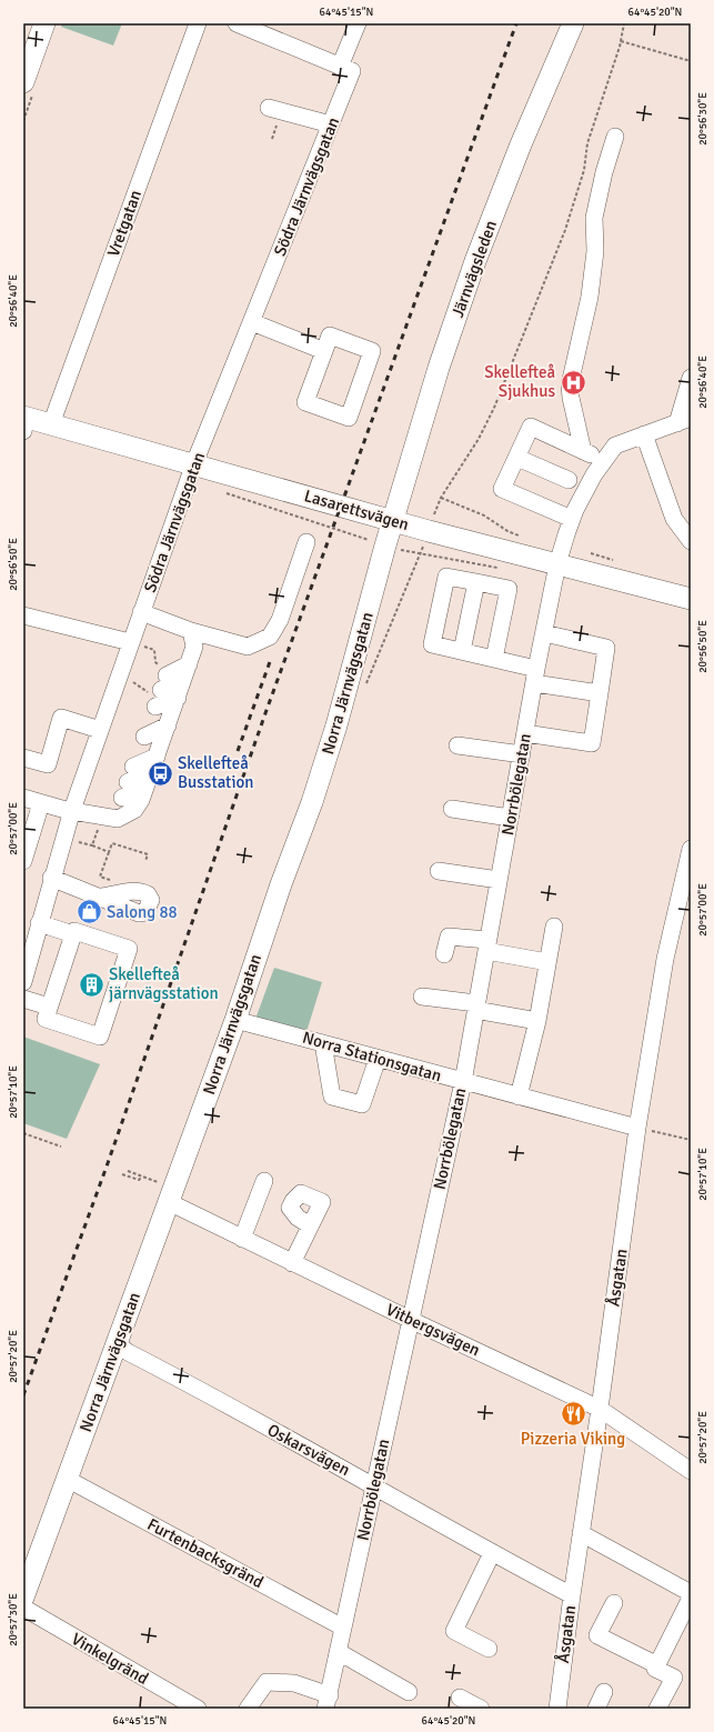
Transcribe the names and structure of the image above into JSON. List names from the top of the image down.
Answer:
{
  "streets": {
    "main road": ["Järnvägsleden", "Lasarettsvägen", "Norra Järnvägsgatan"],
    "street": [
      "Södra Järnvägsgatan",
      "Vretgatan",
      "Norrbölegatan",
      "Norra Stationsgatan",
      "Åsgatan",
      "Vitbergsvägen",
      "Oskarsvägen",
      "Furtenbacksgränd",
      "Vinkelgränd"
    ]
  },
  "crossings": [
    ["Södra Järnvägsgatan", "Lasarettsvägen"],
    ["Vretgatan", "Lasarettsvägen"],
    ["Järnvägsleden", "Lasarettsvägen"],
    ["Järnvägsleden", "Norra Järnvägsgatan"],
    ["Lasarettsvägen", "Norra Järnvägsgatan"],
    ["Lasarettsvägen", "Norrbölegatan"],
    ["Norra Järnvägsgatan", "Norra Stationsgatan"],
    ["Norra Järnvägsgatan", "Vitbergsvägen"],
    ["Norra Järnvägsgatan", "Oskarsvägen"],
    ["Norra Järnvägsgatan", "Furtenbacksgränd"],
    ["Norrbölegatan", "Norra Stationsgatan"],
    ["Norrbölegatan", "Vitbergsvägen"],
    ["Norrbölegatan", "Oskarsvägen"],
    ["Norrbölegatan", "Furtenbacksgränd"],
    ["Norra Stationsgatan", "Åsgatan"],
    ["Åsgatan", "Vitbergsvägen"],
    ["Åsgatan", "Oskarsvägen"]
  ],
  "places": {
    "hospital": ["Skellefteå Sjukhus"],
    "bus stop": ["Skellefteå Busstation"],
    "shop": ["Salong 88"],
    "building": ["Skellefteå järnvägsstation"],
    "restaurant": ["Pizzeria Viking"]
  },
  "coordinates": [
    "64°45'15\"N",
    "64°45'20\"N",
    "20°56'30\"E",
    "20°56'40\"E",
    "20°56'50\"E",
    "20°57'00\"E",
    "20°57'10\"E",
    "20°57'20\"E",
    "20°57'30\"E"
  ]
}
